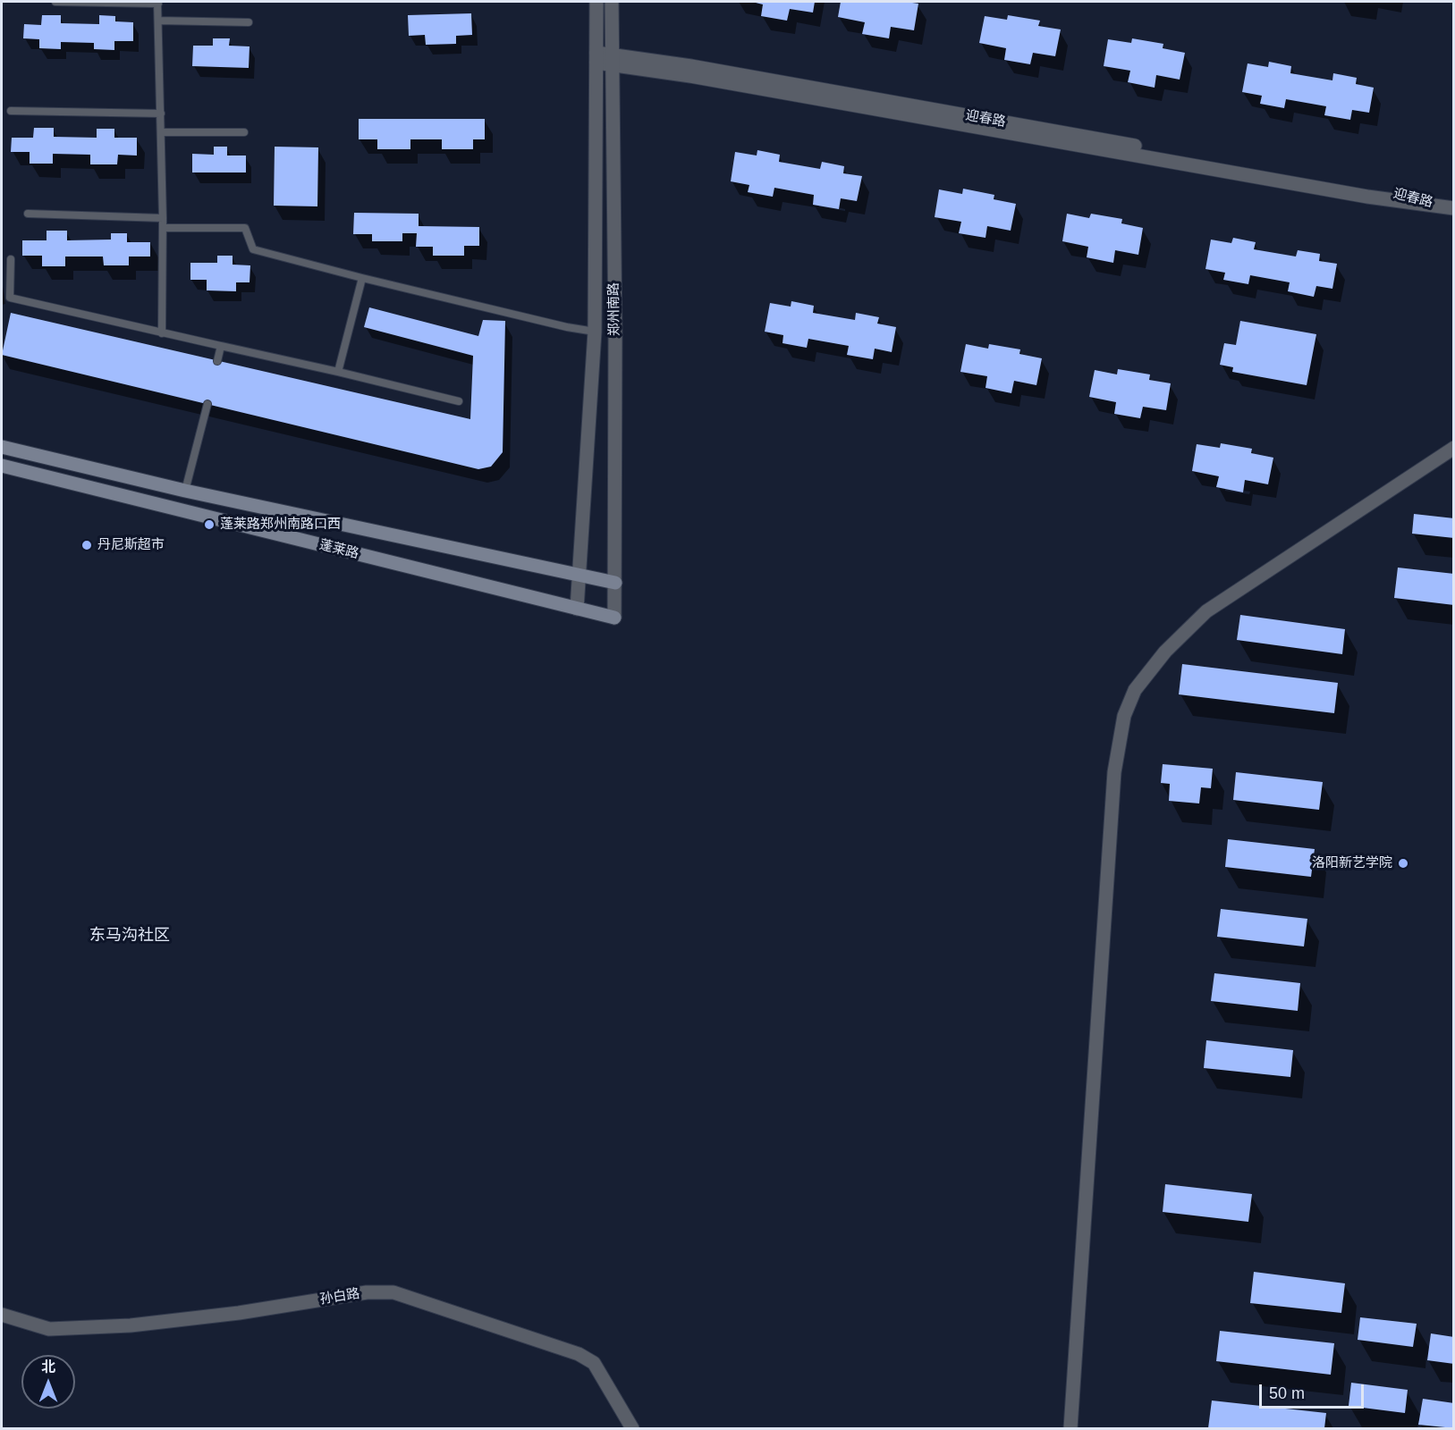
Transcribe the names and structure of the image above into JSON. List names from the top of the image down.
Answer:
{
  "streets": {
    "main road": ["蓬莱路"],
    "street": ["迎春路", "郑州南路", "孙白路"]
  },
  "crossings": [
    ["迎春路", "郑州南路"],
    ["郑州南路", "蓬莱路"]
  ],
  "districts": ["东马沟社区"],
  "places": ["蓬莱路郑州南路口西", "丹尼斯超市", "洛阳新艺学院"],
  "scale_bar": "50 m",
  "north": "top"
}
